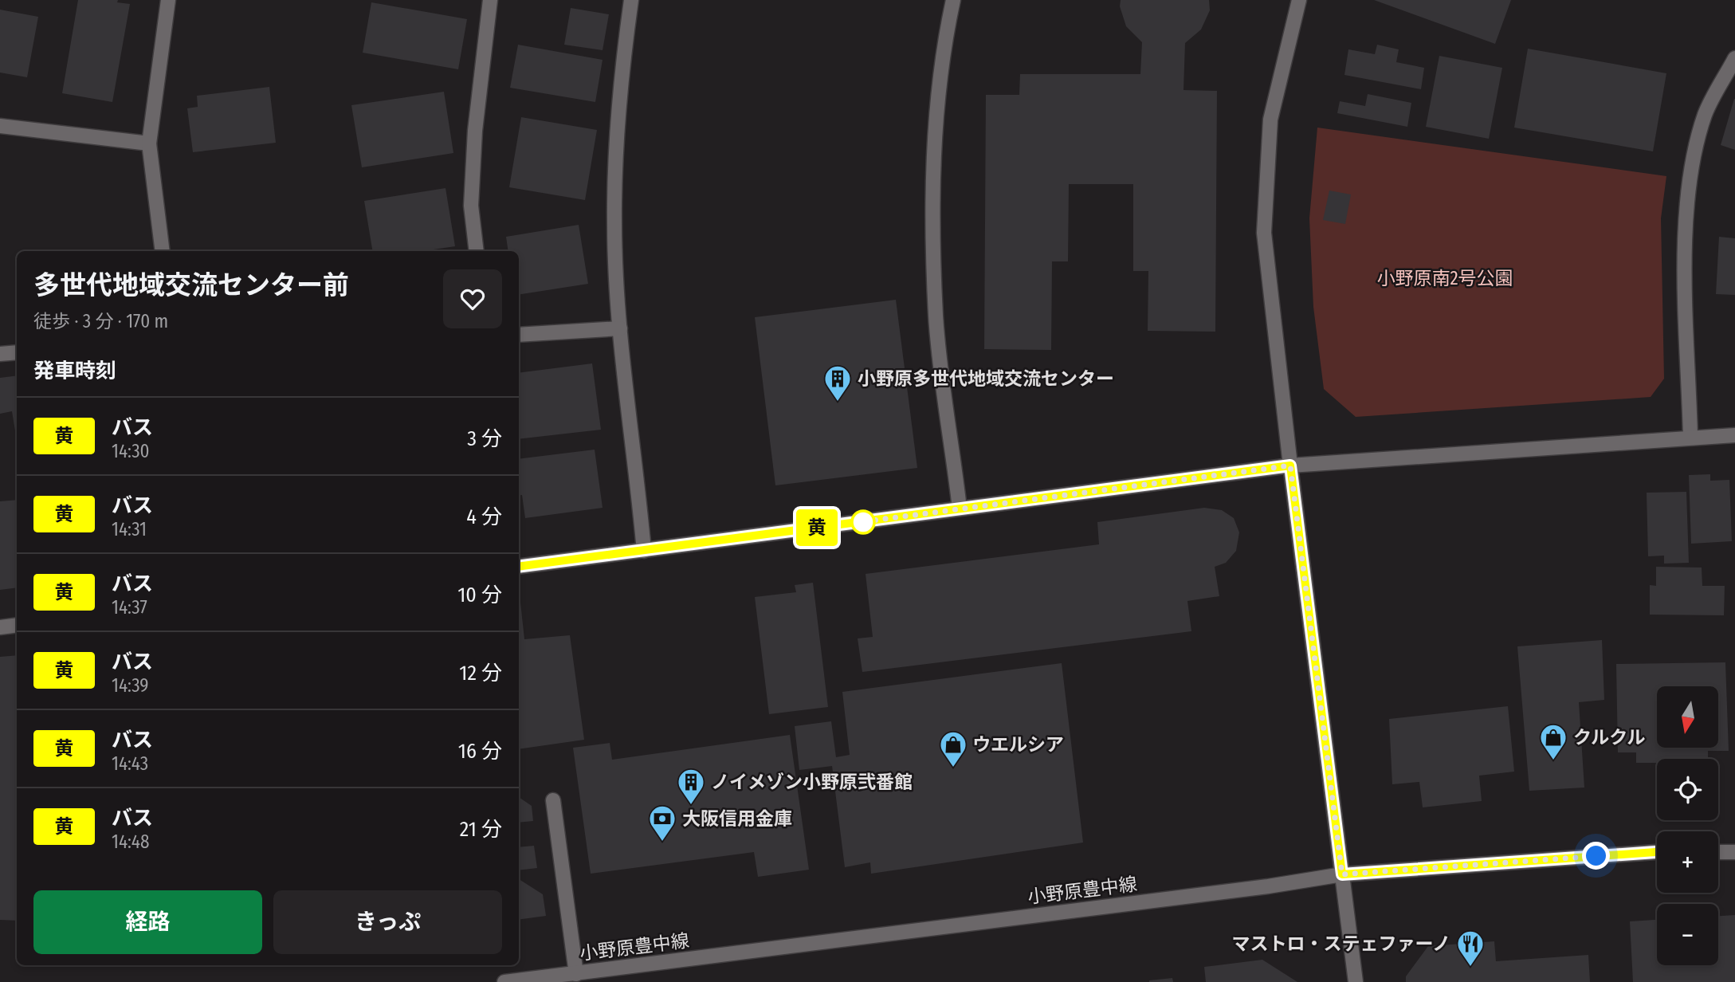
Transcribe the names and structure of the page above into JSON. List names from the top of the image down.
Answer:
{
  "streets": {
    "street": ["小野原豊中線"]
  },
  "parks": ["小野原南2号公園"],
  "places": {
    "building": ["小野原多世代地域交流センター", "ノイメゾン小野原弐番館"],
    "shop": ["クルクル", "ウエルシア"],
    "bank": ["大阪信用金庫"],
    "restaurant": ["マストロ・ステェファーノ"]
  },
  "lines": ["bus line 黄"],
  "north": "bottom",
  "page": {
    "on_map": "黄",
    "heading": [
      ["多世代地域交流センター前", "徒歩 · 3 分 · 170 m"],
      "発車時刻"
    ],
    "list": [
      {
        "mark": "黄",
        "name": "バス",
        "note": "14:30",
        "value": "3 分"
      },
      {
        "mark": "黄",
        "name": "バス",
        "note": "14:31",
        "value": "4 分"
      },
      {
        "mark": "黄",
        "name": "バス",
        "note": "14:37",
        "value": "10 分"
      },
      {
        "mark": "黄",
        "name": "バス",
        "note": "14:39",
        "value": "12 分"
      },
      {
        "mark": "黄",
        "name": "バス",
        "note": "14:43",
        "value": "16 分"
      },
      {
        "mark": "黄",
        "name": "バス",
        "note": "14:48",
        "value": "21 分"
      }
    ],
    "map_buttons": ["+", "−"],
    "buttons": ["経路", "きっぷ"]
  }
}
